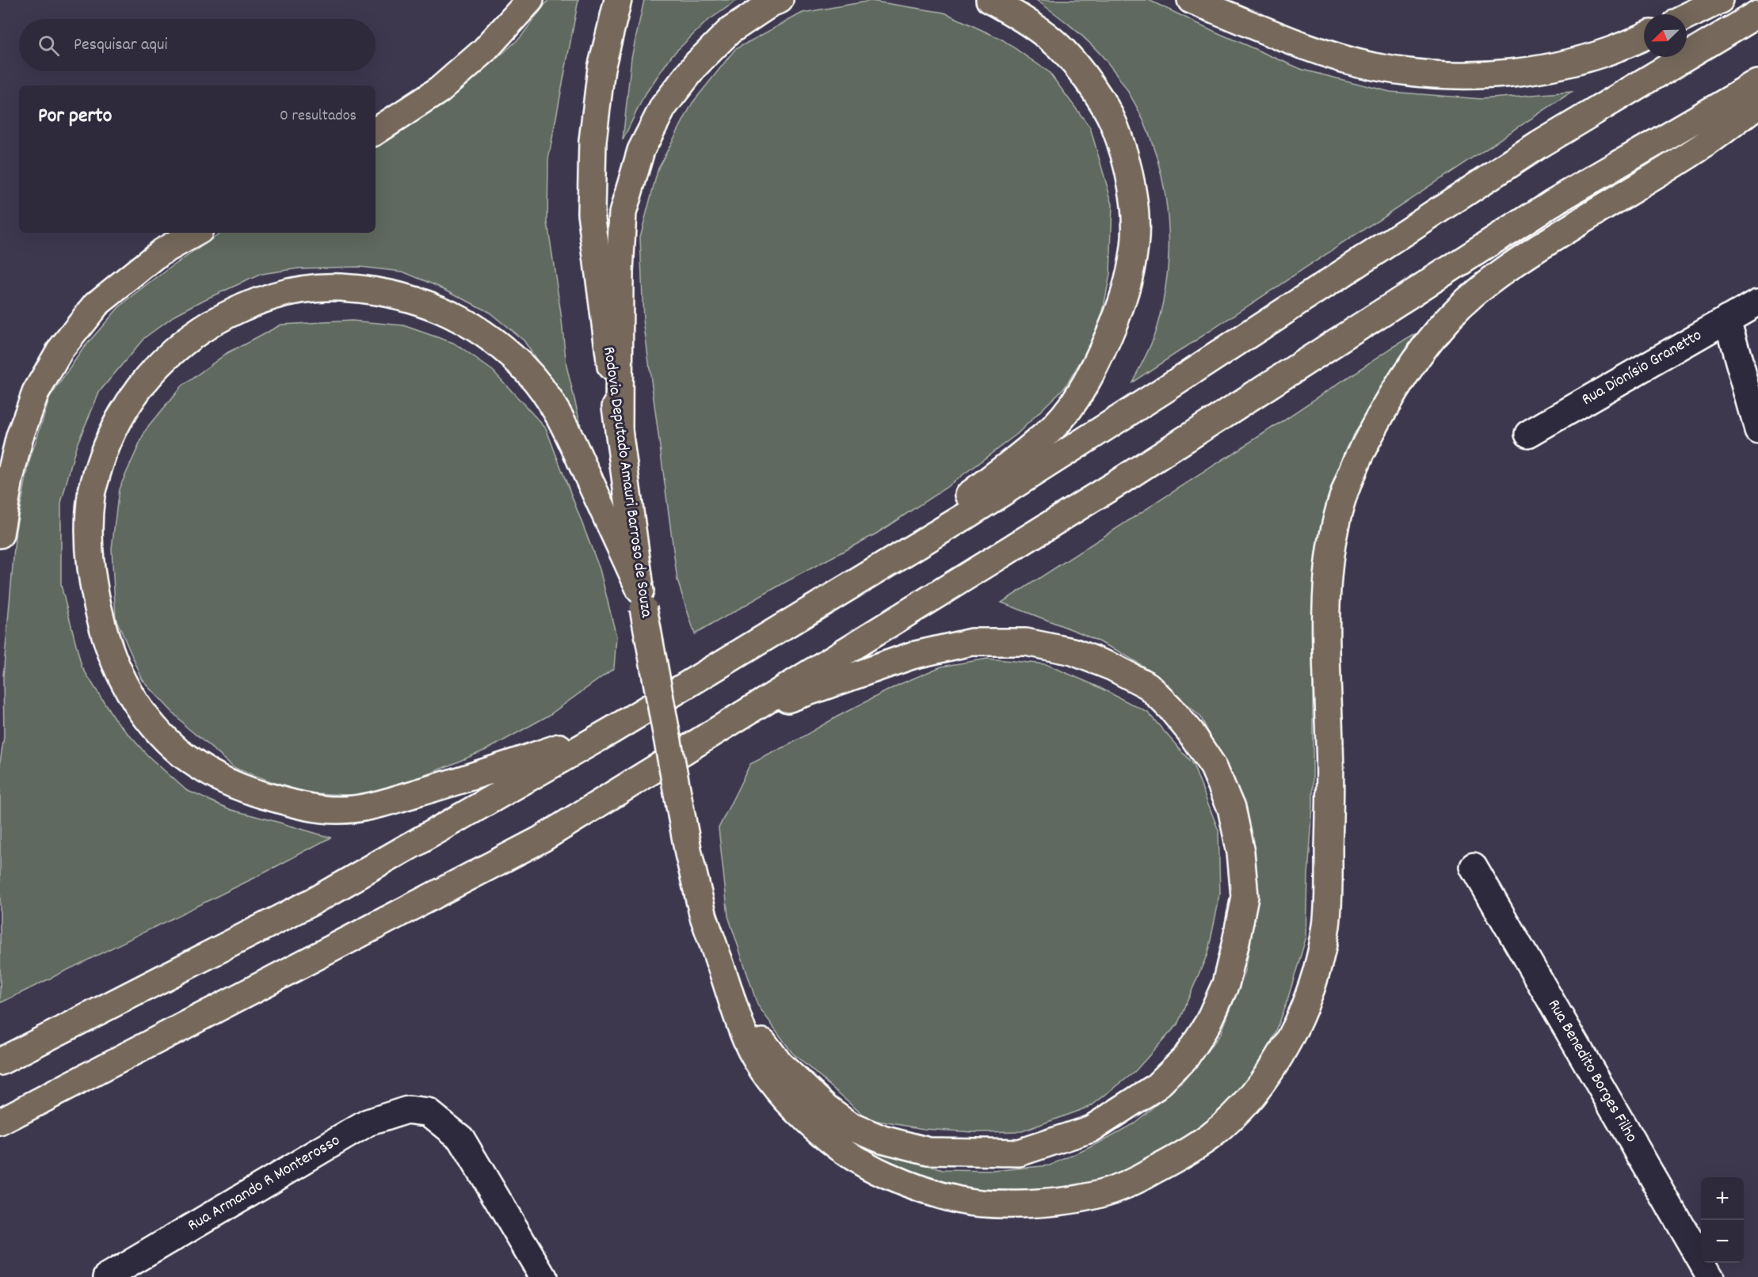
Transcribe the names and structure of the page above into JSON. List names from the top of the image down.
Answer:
{
  "streets": {
    "main road": ["Rodovia Deputado Amauri Barroso de Souza"],
    "street": ["Rua Dionísio Granetto", "Rua Benedito Borges Filho", "Rua Armando R Monterosso"]
  },
  "north": "bottom left",
  "page": {
    "search": "Pesquisar aqui",
    "heading": ["Por perto", "0 resultados"],
    "map_buttons": ["+", "−"]
  }
}
